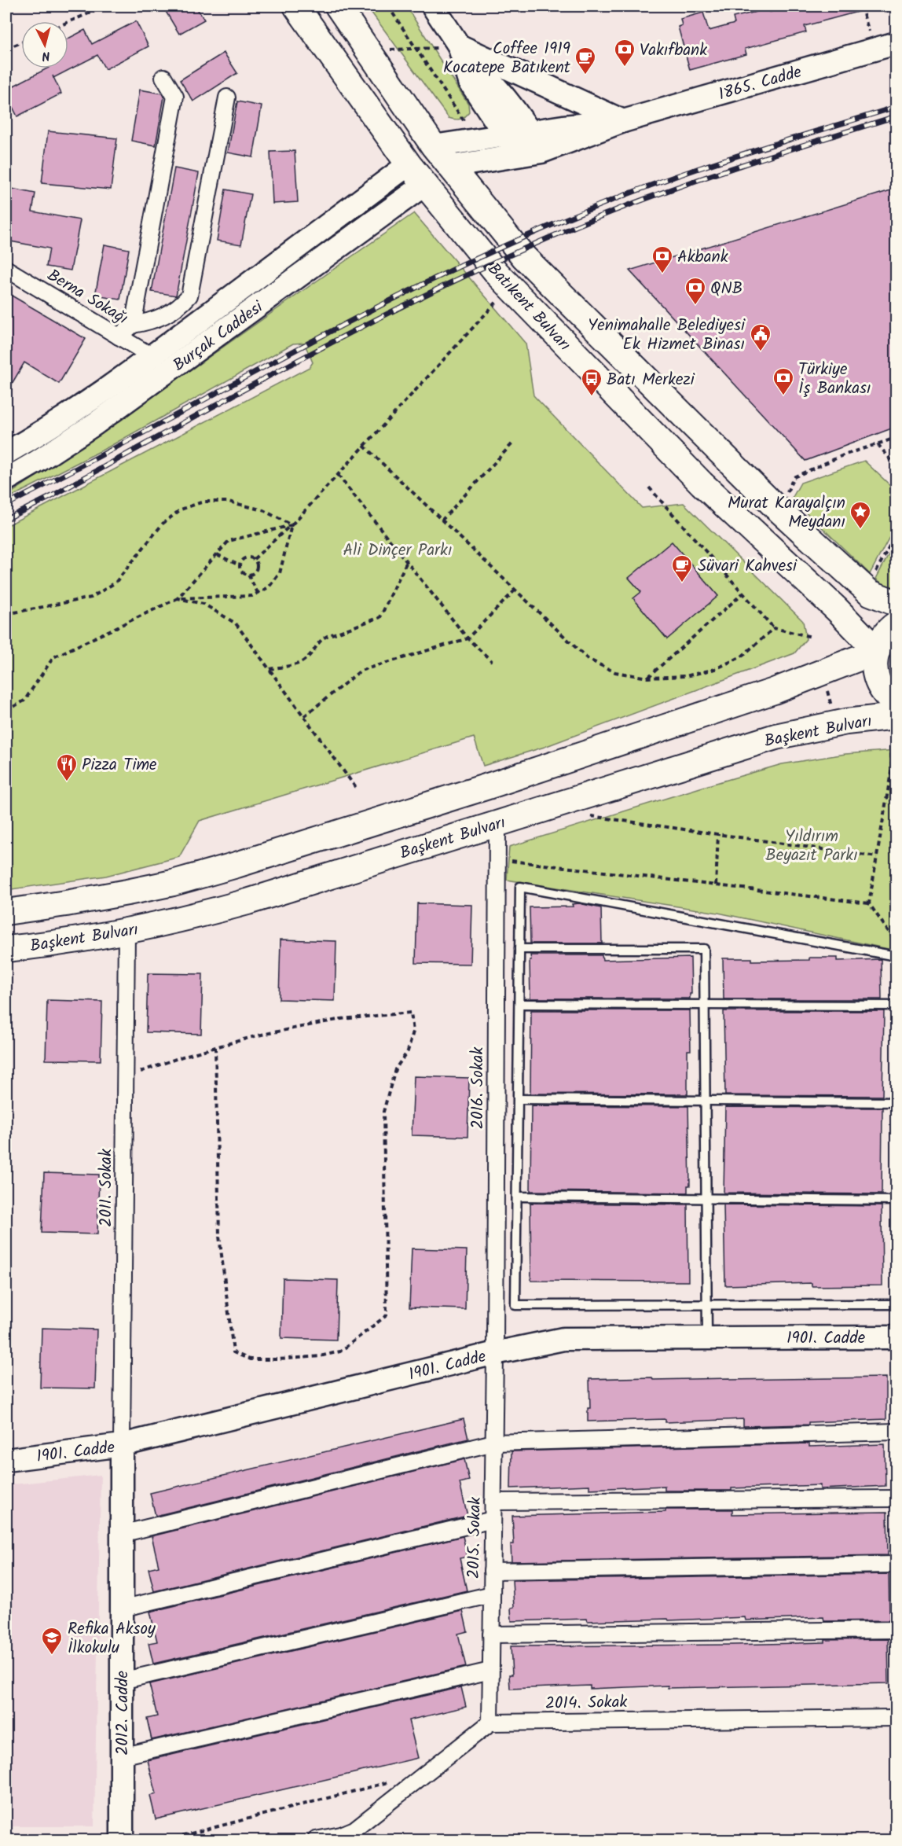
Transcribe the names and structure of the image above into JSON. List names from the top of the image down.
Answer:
{
  "streets": {
    "main road": ["Batıkent Bulvarı", "Başkent Bulvarı"],
    "street": [
      "1865. Cadde",
      "Berna Sokağı",
      "Burçak Caddesi",
      "2016. Sokak",
      "2011. Sokak",
      "1901. Cadde",
      "2015. Sokak",
      "2014. Sokak",
      "2012. Cadde"
    ]
  },
  "crossings": [
    ["1865. Cadde", "Batıkent Bulvarı"],
    ["Berna Sokağı", "Burçak Caddesi"],
    ["Batıkent Bulvarı", "Burçak Caddesi"],
    ["Başkent Bulvarı", "2016. Sokak"],
    ["Başkent Bulvarı", "2011. Sokak"],
    ["2016. Sokak", "1901. Cadde"],
    ["2016. Sokak", "2015. Sokak"],
    ["2011. Sokak", "1901. Cadde"],
    ["2011. Sokak", "2012. Cadde"],
    ["1901. Cadde", "2015. Sokak"],
    ["1901. Cadde", "2012. Cadde"],
    ["2015. Sokak", "2014. Sokak"]
  ],
  "parks": ["Ali Dinçer Parkı", "Yıldırım Beyazıt Parkı"],
  "places": {
    "bank": [
      "Vakıfbank",
      "Akbank",
      "QNB",
      "Türkiye İş Bankası"
    ],
    "cafe": ["Coffee 1919 Kocatepe Batıkent", "Süvari Kahvesi"],
    "public building": ["Yenimahalle Belediyesi Ek Hizmet Binası"],
    "bus stop": ["Batı Merkezi"],
    "place": ["Murat Karayalçın Meydanı"],
    "restaurant": ["Pizza Time"],
    "school or university": ["Refika Aksoy İlkokulu"]
  },
  "north": "bottom"
}
